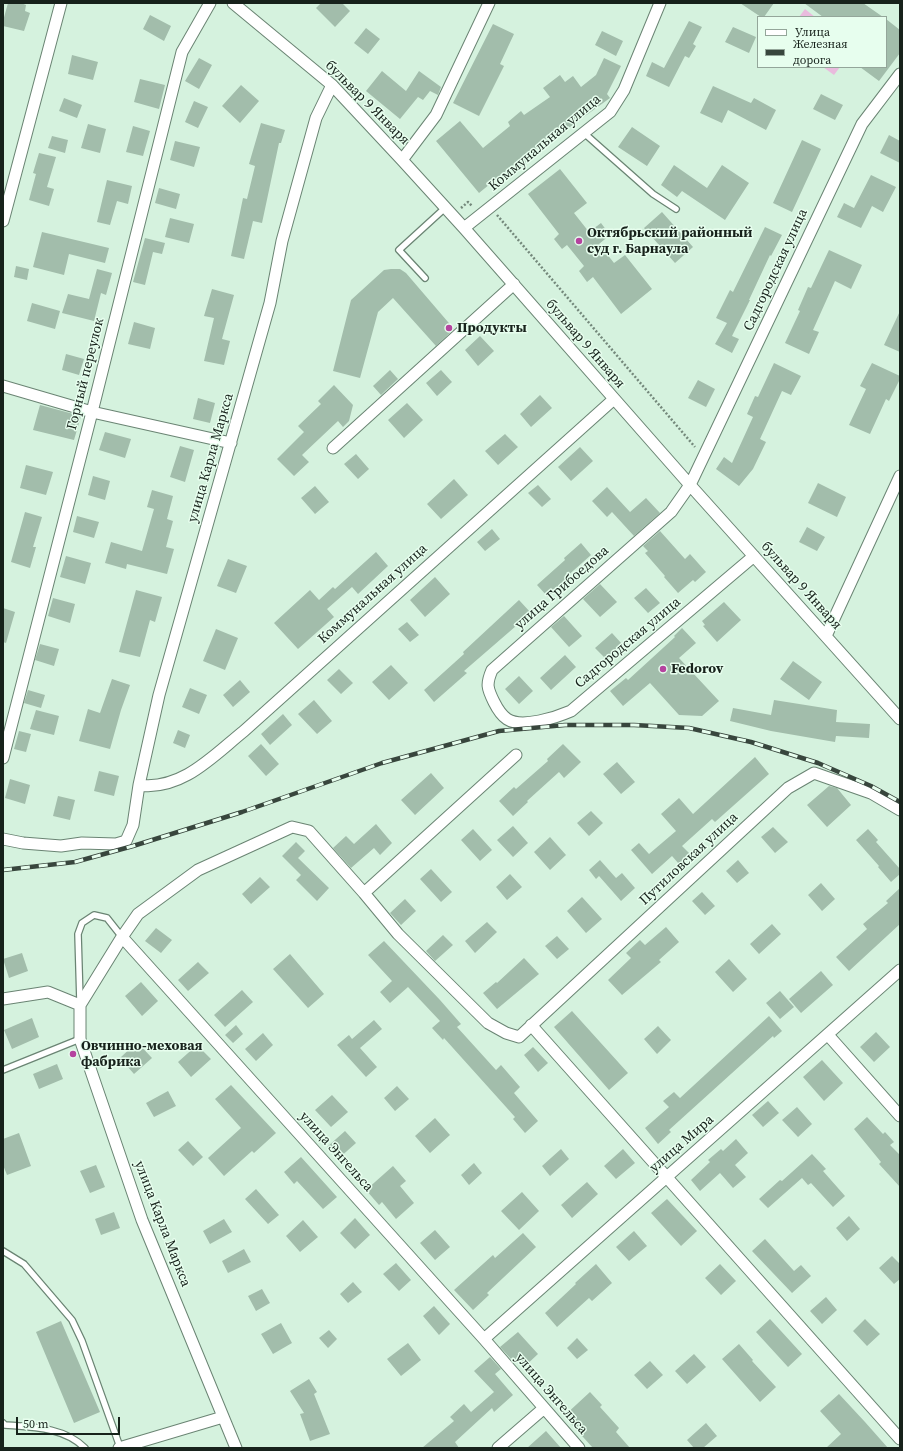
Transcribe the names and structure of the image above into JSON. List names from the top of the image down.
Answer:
{
  "streets": {
    "street": [
      "бульвар 9 Января",
      "Коммунальная улица",
      "Садгородская улица",
      "Горный переулок",
      "улица Карла Маркса",
      "улица Грибоедова",
      "Путиловская улица",
      "улица Мира",
      "улица Энгельса"
    ]
  },
  "crossings": [
    ["бульвар 9 Января", "Коммунальная улица"],
    ["бульвар 9 Января", "Садгородская улица"],
    ["бульвар 9 Января", "улица Карла Маркса"],
    ["бульвар 9 Января", "улица Грибоедова"],
    ["Коммунальная улица", "улица Карла Маркса"],
    ["Садгородская улица", "улица Грибоедова"],
    ["улица Мира", "улица Энгельса"]
  ],
  "places": [
    "Октябрьский районный суд г. Барнаула",
    "Продукты",
    "Fedorov",
    "Овчинно-меховая фабрика"
  ],
  "legend": ["Улица", "Железная дорога"],
  "scale_bar": "50 m"
}
